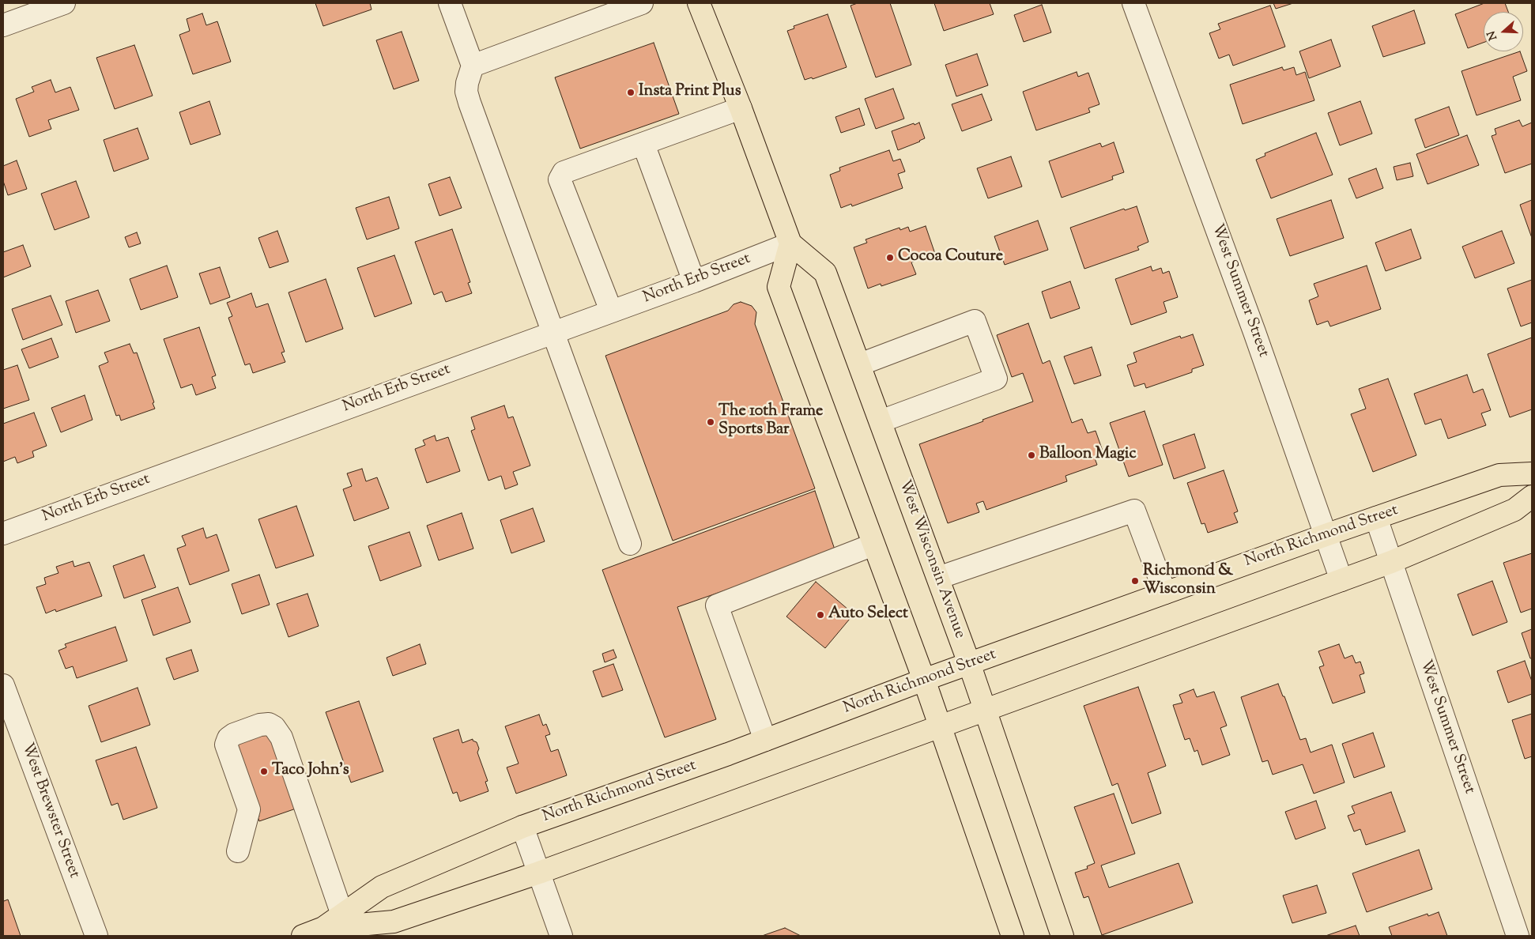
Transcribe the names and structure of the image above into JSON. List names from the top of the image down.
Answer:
{
  "streets": {
    "main road": ["North Richmond Street", "West Wisconsin Avenue"],
    "street": ["North Erb Street", "West Summer Street", "West Brewster Street"]
  },
  "crossings": [
    ["North Erb Street", "West Wisconsin Avenue"],
    ["West Summer Street", "North Richmond Street"],
    ["North Richmond Street", "West Wisconsin Avenue"]
  ],
  "places": [
    "Insta Print Plus",
    "Cocoa Couture",
    "The 10th Frame Sports Bar",
    "Balloon Magic",
    "Richmond & Wisconsin",
    "Auto Select",
    "Taco John's"
  ],
  "north": "left"
}
